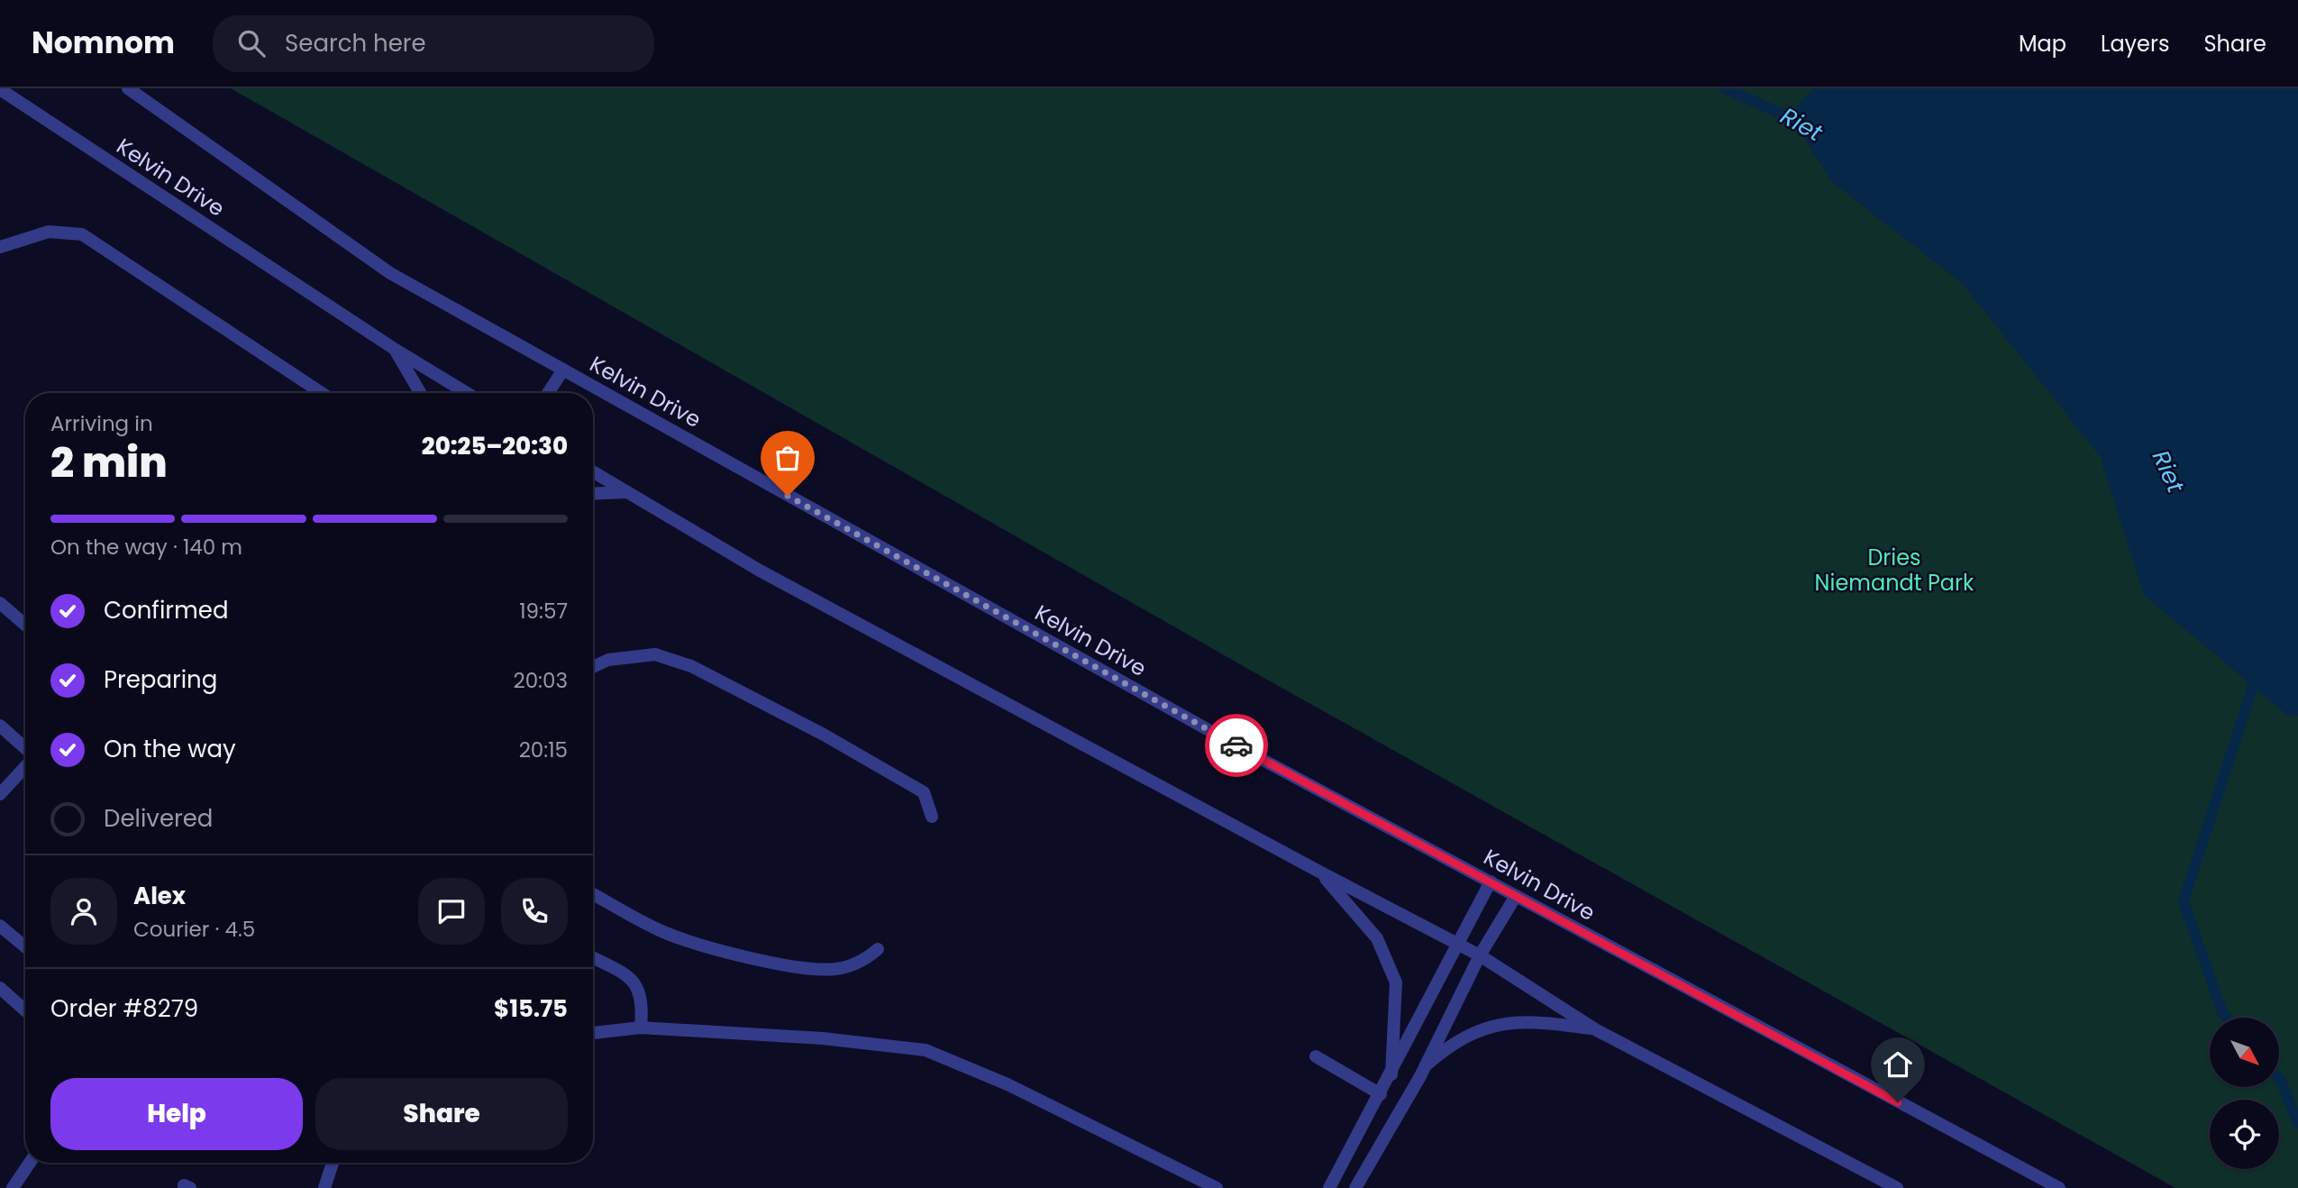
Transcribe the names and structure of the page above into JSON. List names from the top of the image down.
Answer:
{
  "streets": {
    "street": ["Kelvin Drive"]
  },
  "water": ["Riet"],
  "parks": ["Dries Niemandt Park"],
  "north": "bottom right",
  "page": {
    "header": "Nomnom",
    "search": "Search here",
    "nav": ["Map", "Layers", "Share"],
    "heading": ["2 min", "Arriving in", "20:25–20:30"],
    "panel": [
      "Alex",
      "Courier · 4.5",
      "Order #8279",
      "$15.75"
    ],
    "bar": "On the way · 140 m",
    "list": [
      ["Confirmed", "19:57"],
      ["Preparing", "20:03"],
      ["On the way", "20:15"],
      "Delivered"
    ],
    "buttons": ["Help", "Share"]
  }
}
